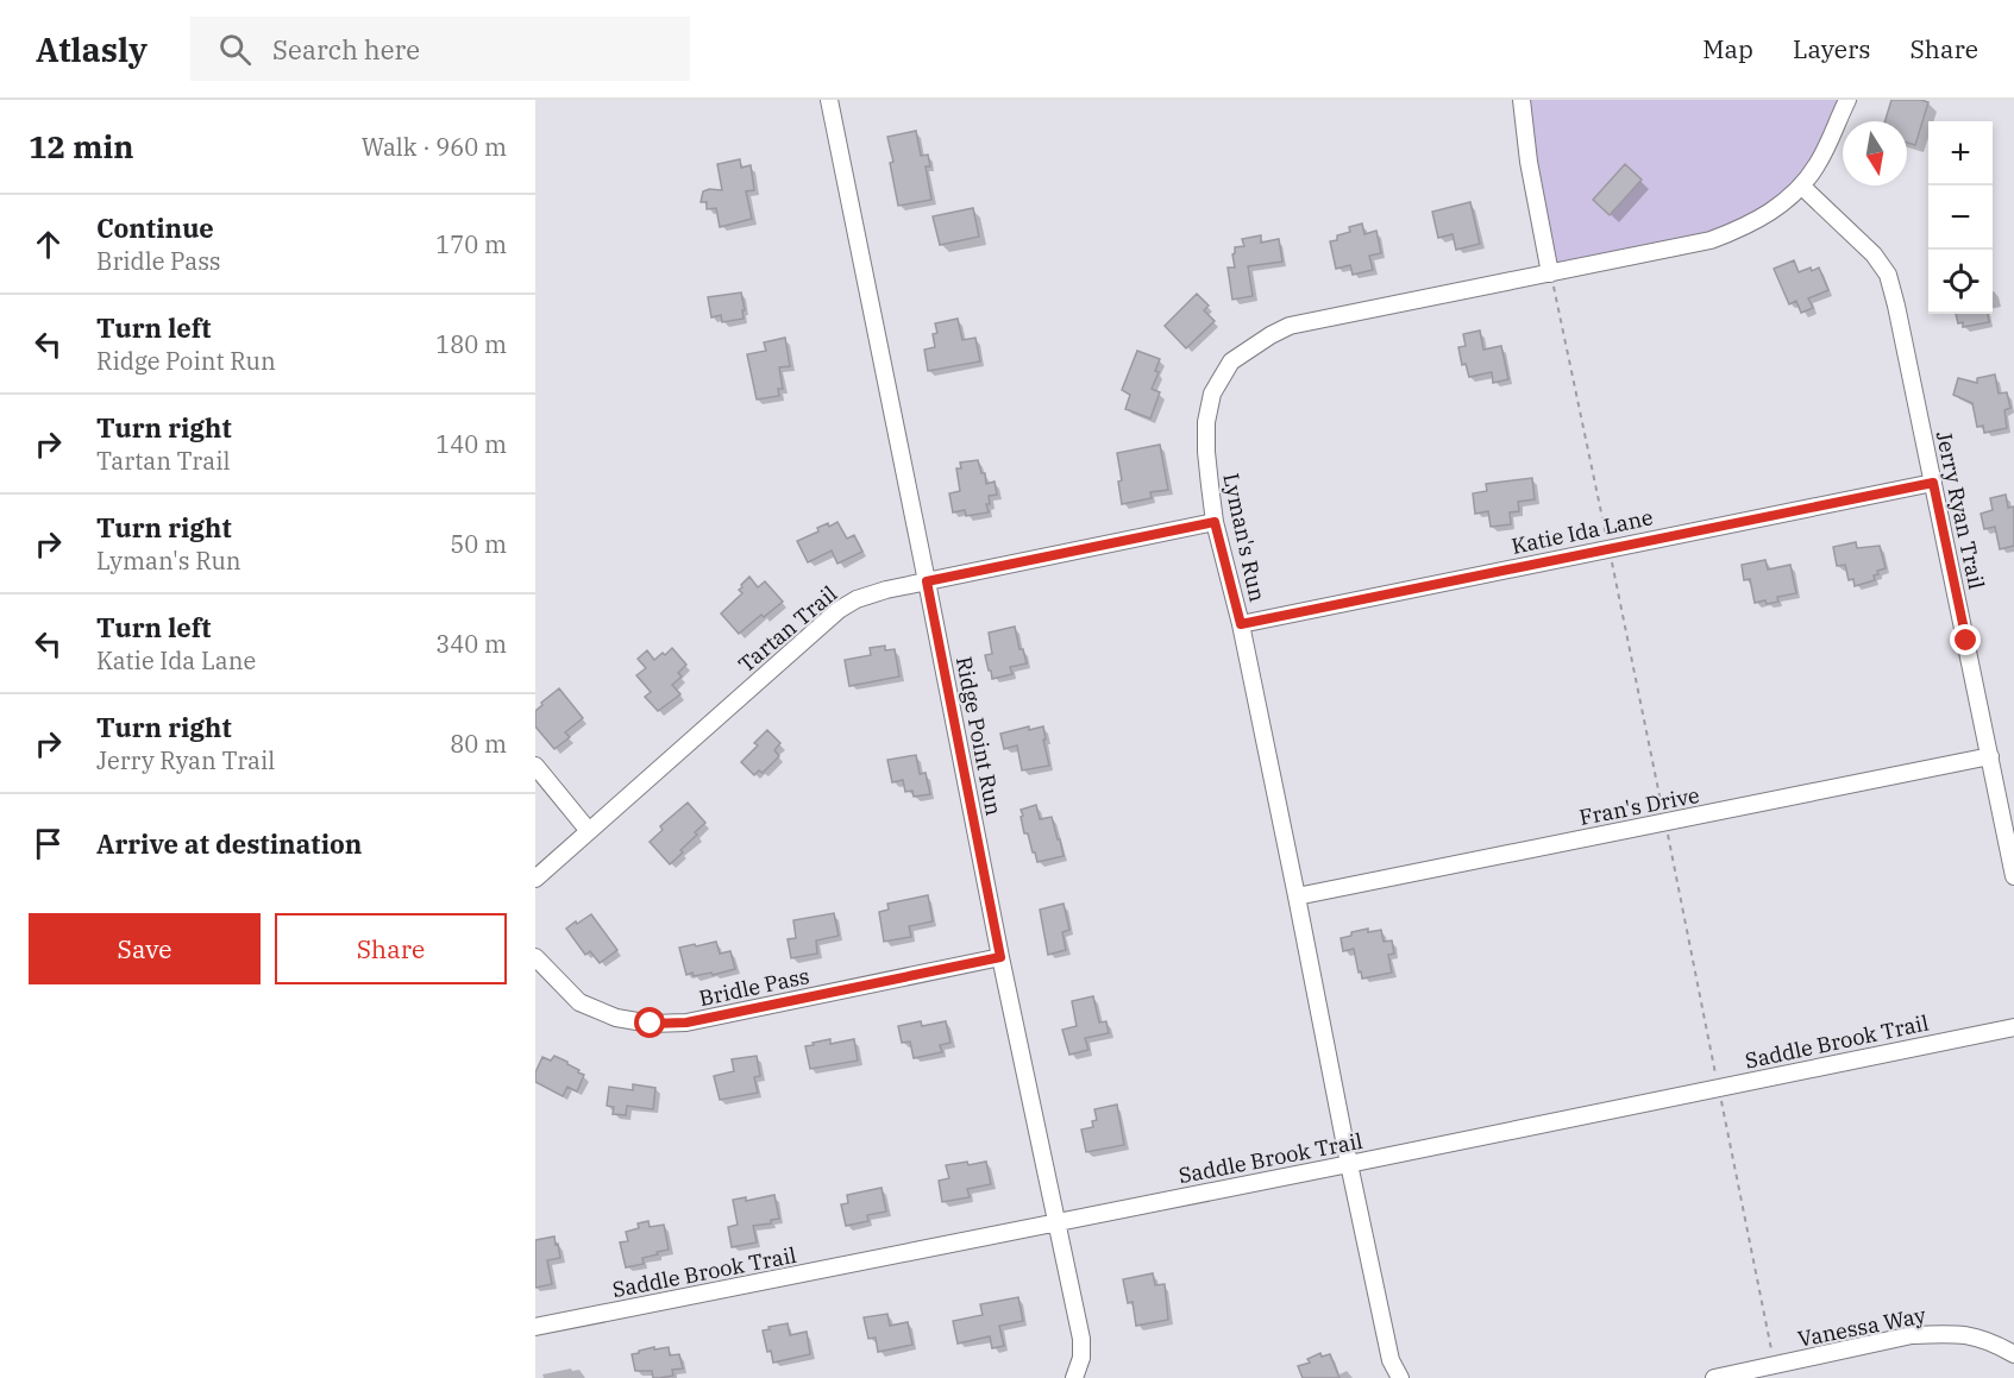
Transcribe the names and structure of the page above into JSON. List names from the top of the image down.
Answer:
{
  "streets": {
    "street": [
      "Jerry Ryan Trail",
      "Katie Ida Lane",
      "Lyman's Run",
      "Tartan Trail",
      "Ridge Point Run",
      "Fran's Drive",
      "Bridle Pass",
      "Saddle Brook Trail",
      "Vanessa Way"
    ]
  },
  "crossings": [
    ["Jerry Ryan Trail", "Katie Ida Lane"],
    ["Jerry Ryan Trail", "Lyman's Run"],
    ["Jerry Ryan Trail", "Fran's Drive"],
    ["Katie Ida Lane", "Lyman's Run"],
    ["Lyman's Run", "Tartan Trail"],
    ["Lyman's Run", "Fran's Drive"],
    ["Lyman's Run", "Saddle Brook Trail"],
    ["Tartan Trail", "Ridge Point Run"],
    ["Ridge Point Run", "Bridle Pass"],
    ["Ridge Point Run", "Saddle Brook Trail"]
  ],
  "north": "bottom",
  "page": {
    "header": "Atlasly",
    "search": "Search here",
    "nav": ["Map", "Layers", "Share"],
    "heading": ["12 min", "Walk · 960 m"],
    "map_buttons": ["+", "−"],
    "list": [
      ["Continue", "Bridle Pass", "170 m"],
      ["Turn left", "Ridge Point Run", "180 m"],
      ["Turn right", "Tartan Trail", "140 m"],
      ["Turn right", "Lyman's Run", "50 m"],
      ["Turn left", "Katie Ida Lane", "340 m"],
      ["Turn right", "Jerry Ryan Trail", "80 m"],
      "Arrive at destination"
    ],
    "buttons": ["Save", "Share"]
  }
}
